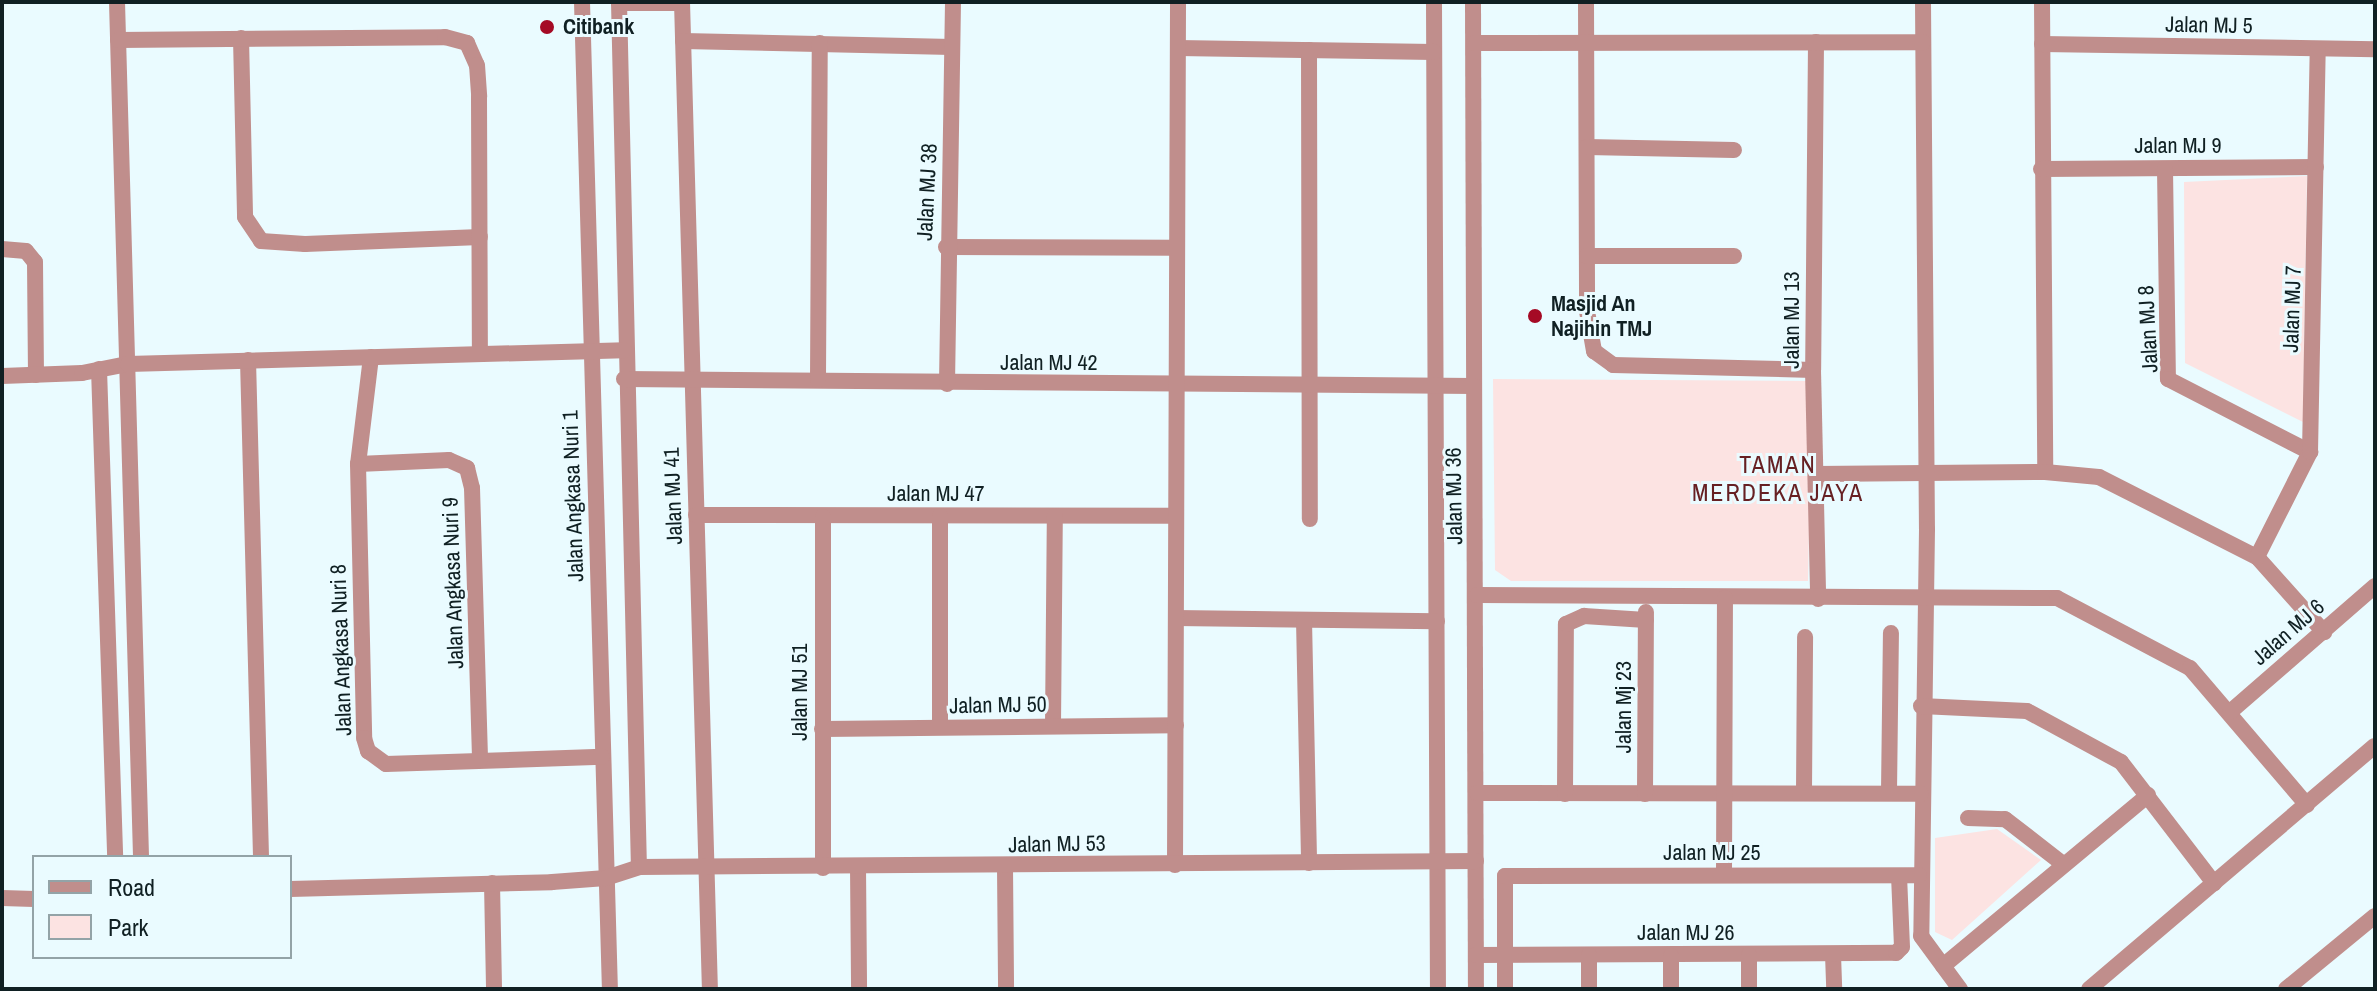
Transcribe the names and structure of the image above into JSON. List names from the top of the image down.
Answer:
{
  "streets": {
    "street": [
      "Jalan MJ 5",
      "Jalan MJ 9",
      "Jalan MJ 38",
      "Jalan MJ 7",
      "Jalan MJ 13",
      "Jalan MJ 8",
      "Jalan MJ 42",
      "Jalan MJ 47",
      "Jalan Angkasa Nuri 1",
      "Jalan MJ 41",
      "Jalan MJ 36",
      "Jalan Angkasa Nuri 9",
      "Jalan MJ 6",
      "Jalan Angkasa Nuri 8",
      "Jalan MJ 51",
      "Jalan MJ 50",
      "Jalan Mj 23",
      "Jalan MJ 53",
      "Jalan MJ 25",
      "Jalan MJ 26"
    ]
  },
  "crossings": [
    ["Jalan MJ 5", "Jalan MJ 7"],
    ["Jalan MJ 9", "Jalan MJ 7"],
    ["Jalan MJ 9", "Jalan MJ 8"],
    ["Jalan MJ 38", "Jalan MJ 42"],
    ["Jalan MJ 7", "Jalan MJ 8"],
    ["Jalan MJ 42", "Jalan MJ 41"],
    ["Jalan MJ 42", "Jalan MJ 36"],
    ["Jalan MJ 47", "Jalan MJ 41"],
    ["Jalan MJ 47", "Jalan MJ 51"],
    ["Jalan Angkasa Nuri 1", "Jalan Angkasa Nuri 8"],
    ["Jalan Angkasa Nuri 1", "Jalan MJ 53"],
    ["Jalan MJ 41", "Jalan MJ 53"],
    ["Jalan MJ 36", "Jalan MJ 53"],
    ["Jalan MJ 36", "Jalan MJ 26"],
    ["Jalan Angkasa Nuri 9", "Jalan Angkasa Nuri 8"],
    ["Jalan MJ 51", "Jalan MJ 50"],
    ["Jalan MJ 51", "Jalan MJ 53"],
    ["Jalan MJ 25", "Jalan MJ 26"]
  ],
  "districts": ["TAMAN MERDEKA JAYA"],
  "places": ["Citibank", "Masjid An Najihin TMJ"],
  "legend": ["Road", "Park"]
}
